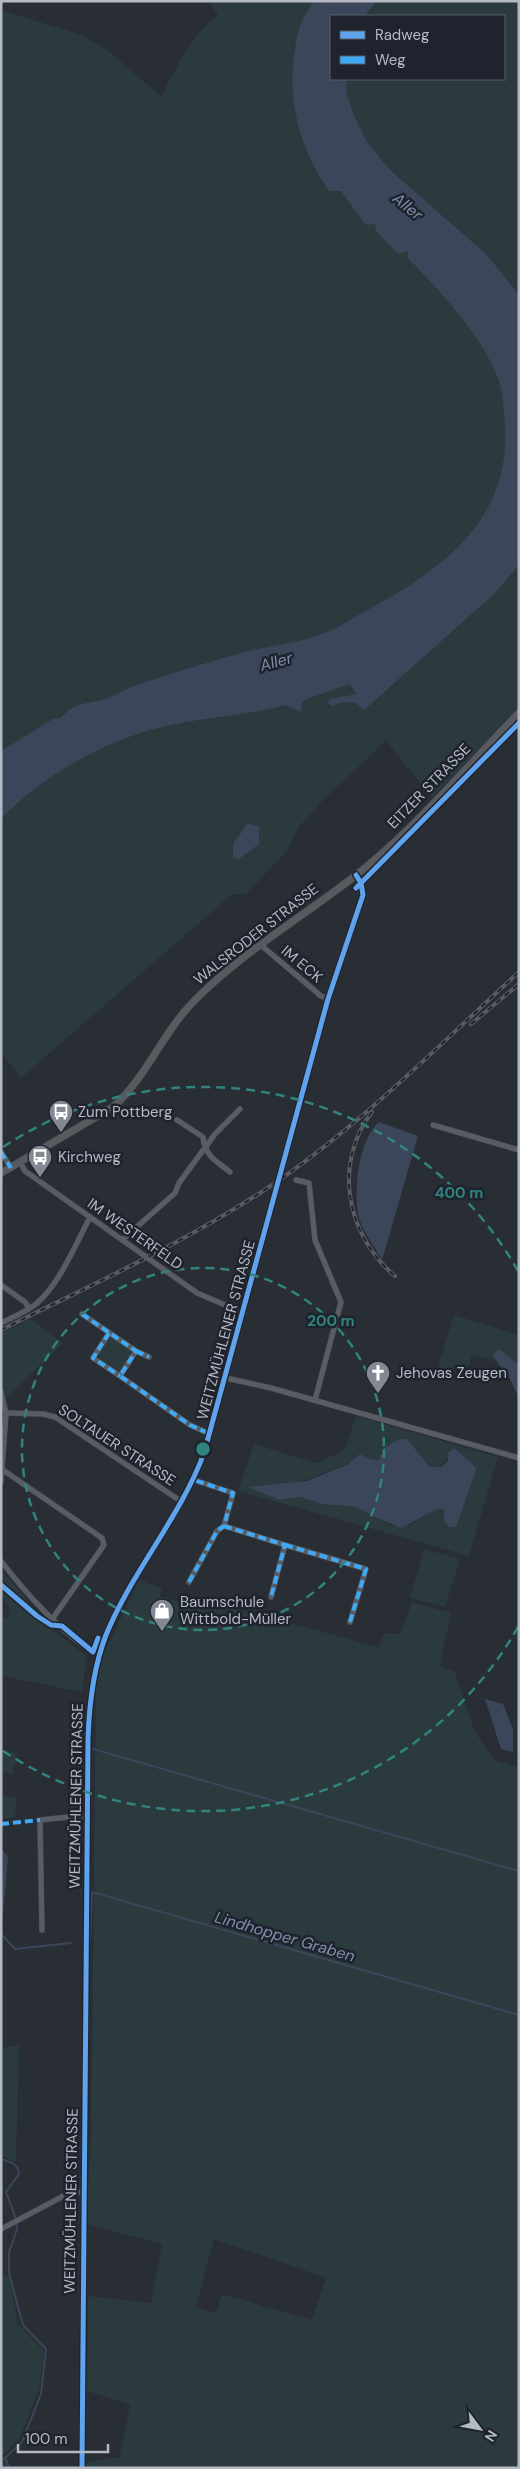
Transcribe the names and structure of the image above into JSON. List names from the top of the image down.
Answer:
{
  "streets": {
    "street": [
      "EITZER STRASSE",
      "WALSRODER STRASSE",
      "IM ECK",
      "IM WESTERFELD",
      "WEITZMÜHLENER STRASSE",
      "SOLTAUER STRASSE"
    ]
  },
  "crossings": [
    ["EITZER STRASSE", "WALSRODER STRASSE"],
    ["EITZER STRASSE", "WEITZMÜHLENER STRASSE"],
    ["WALSRODER STRASSE", "IM ECK"],
    ["WALSRODER STRASSE", "IM WESTERFELD"],
    ["WALSRODER STRASSE", "WEITZMÜHLENER STRASSE"],
    ["IM ECK", "WEITZMÜHLENER STRASSE"],
    ["IM WESTERFELD", "WEITZMÜHLENER STRASSE"],
    ["WEITZMÜHLENER STRASSE", "SOLTAUER STRASSE"]
  ],
  "water": ["Aller", "Lindhopper Graben"],
  "places": {
    "bus stop": ["Zum Pottberg", "Kirchweg"],
    "church": ["Jehovas Zeugen"],
    "shop": ["Baumschule Wittbold-Müller"]
  },
  "legend": ["Radweg", "Weg"],
  "scale_bar": "100 m",
  "north": "bottom right",
  "rings": ["400 m", "200 m"]
}
